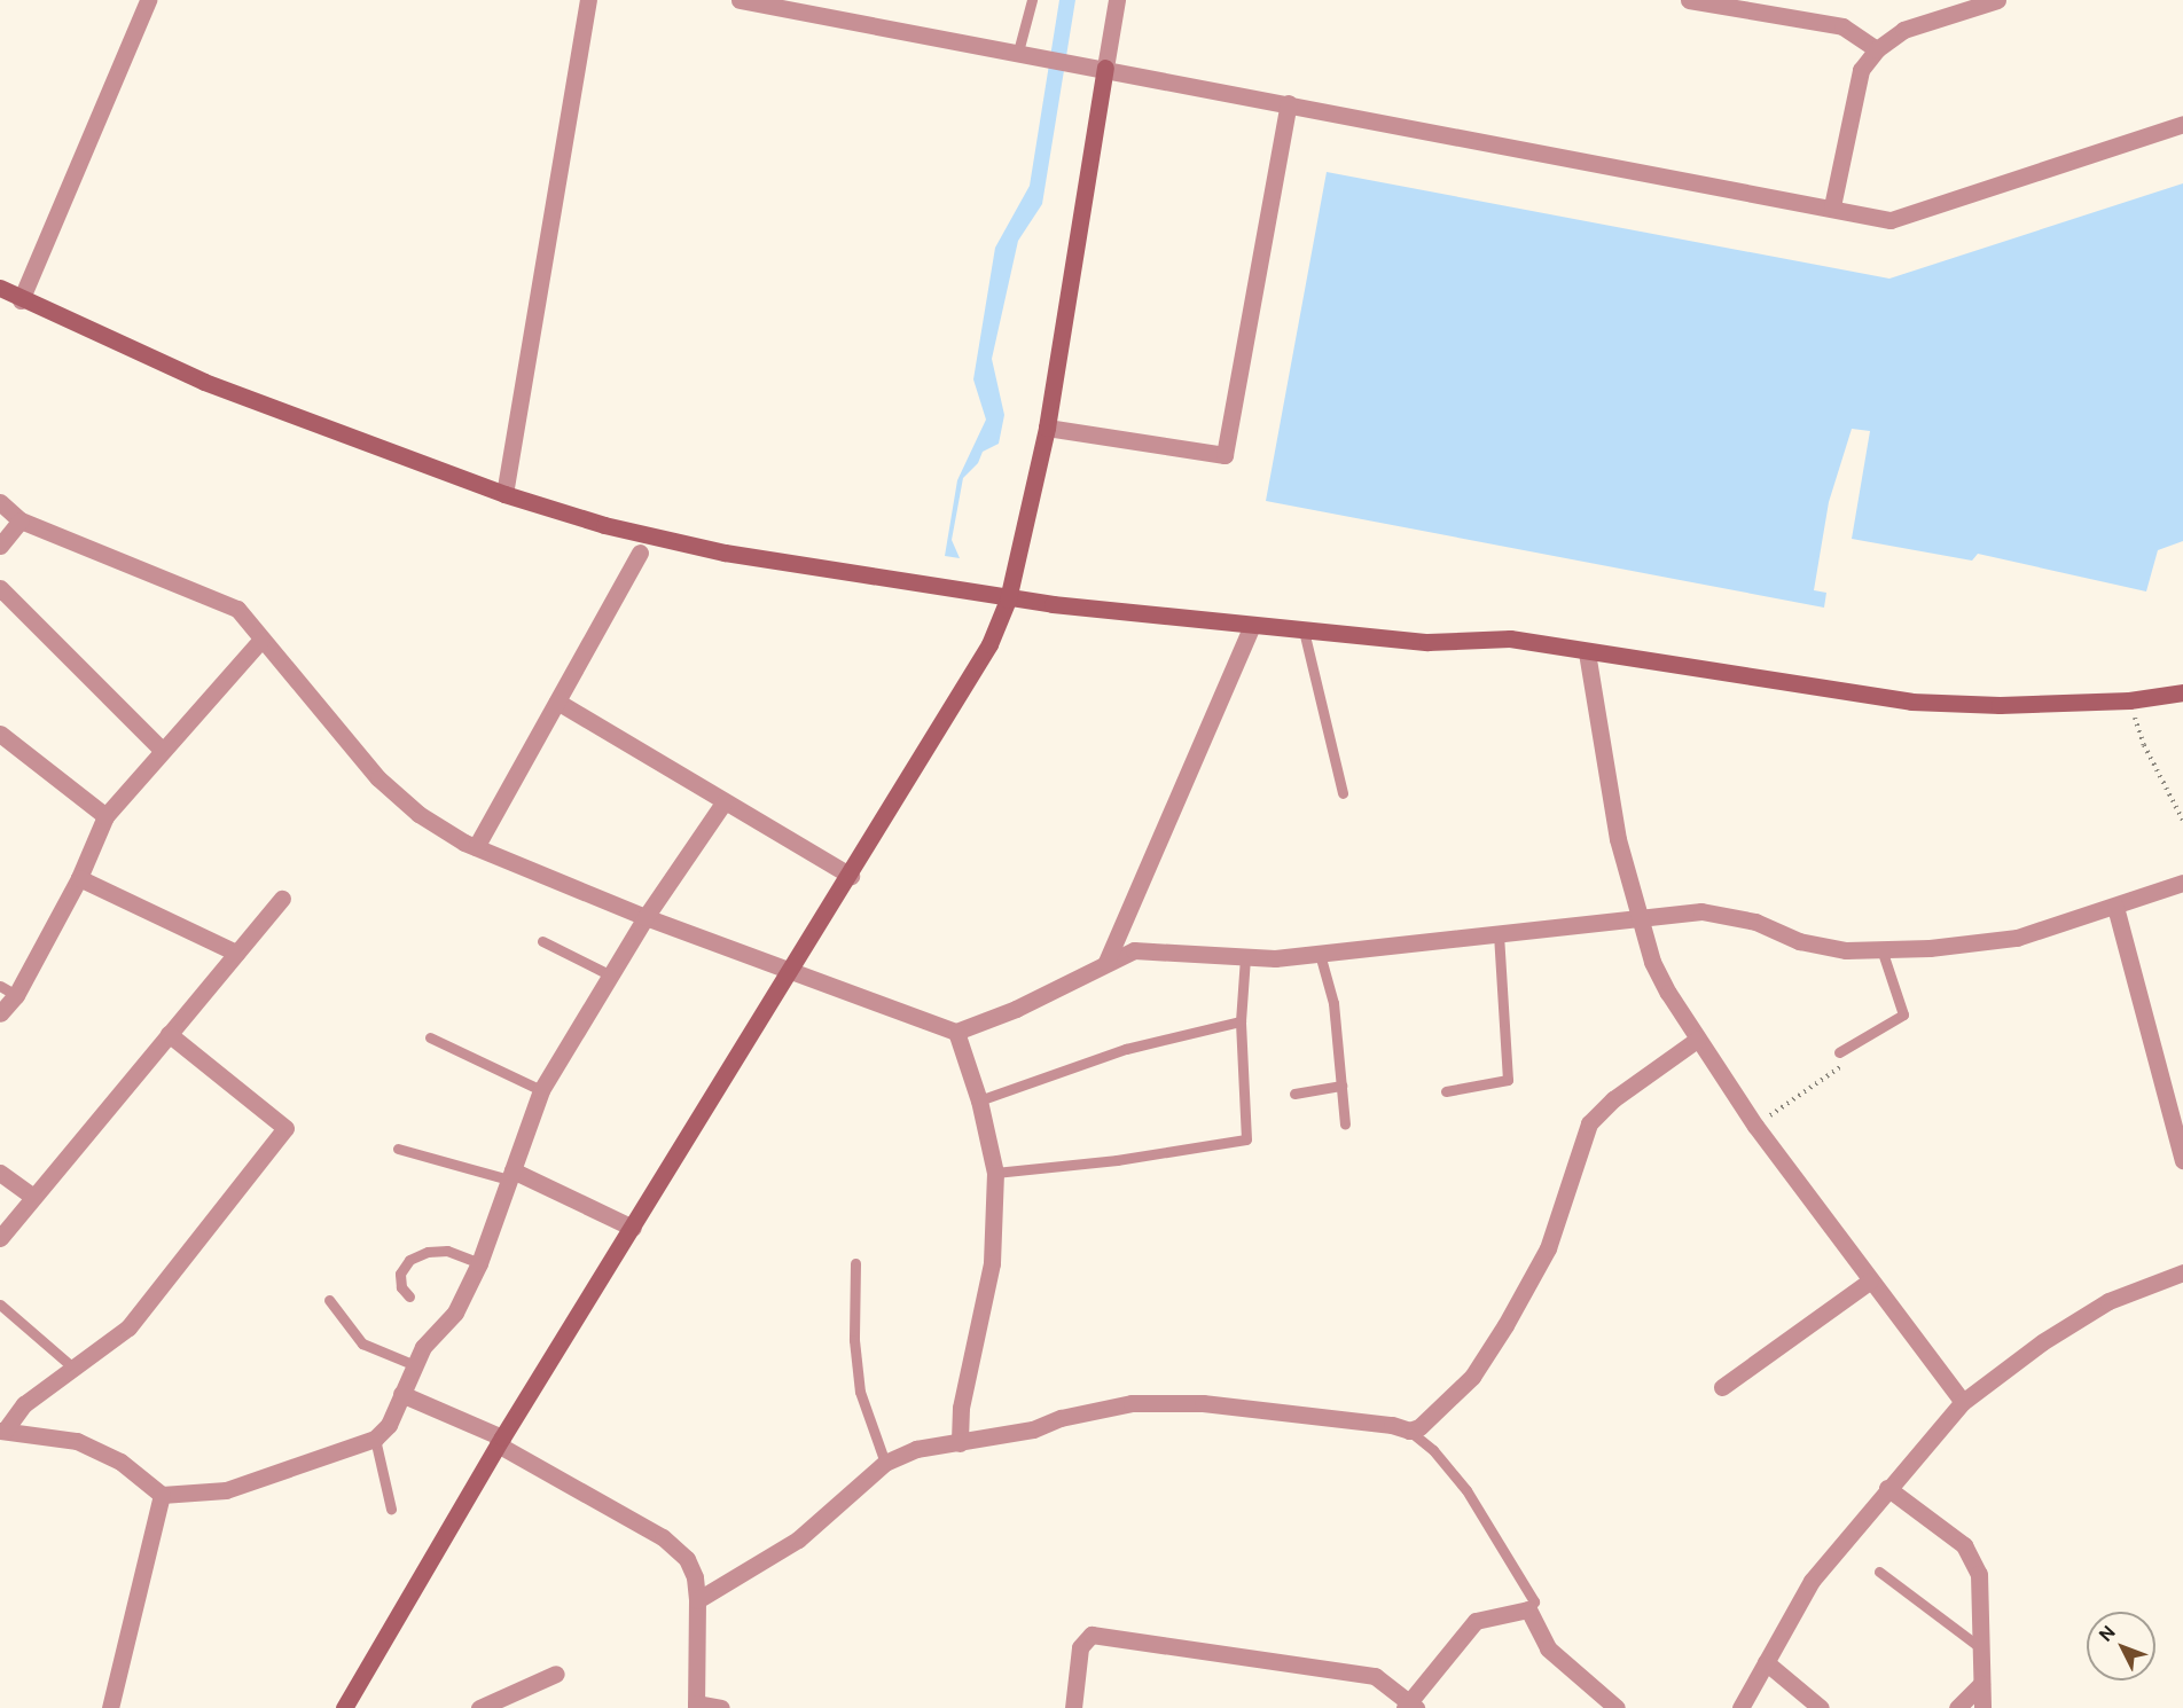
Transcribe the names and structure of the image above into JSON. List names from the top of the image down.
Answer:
{
  "north": "top left"
}
